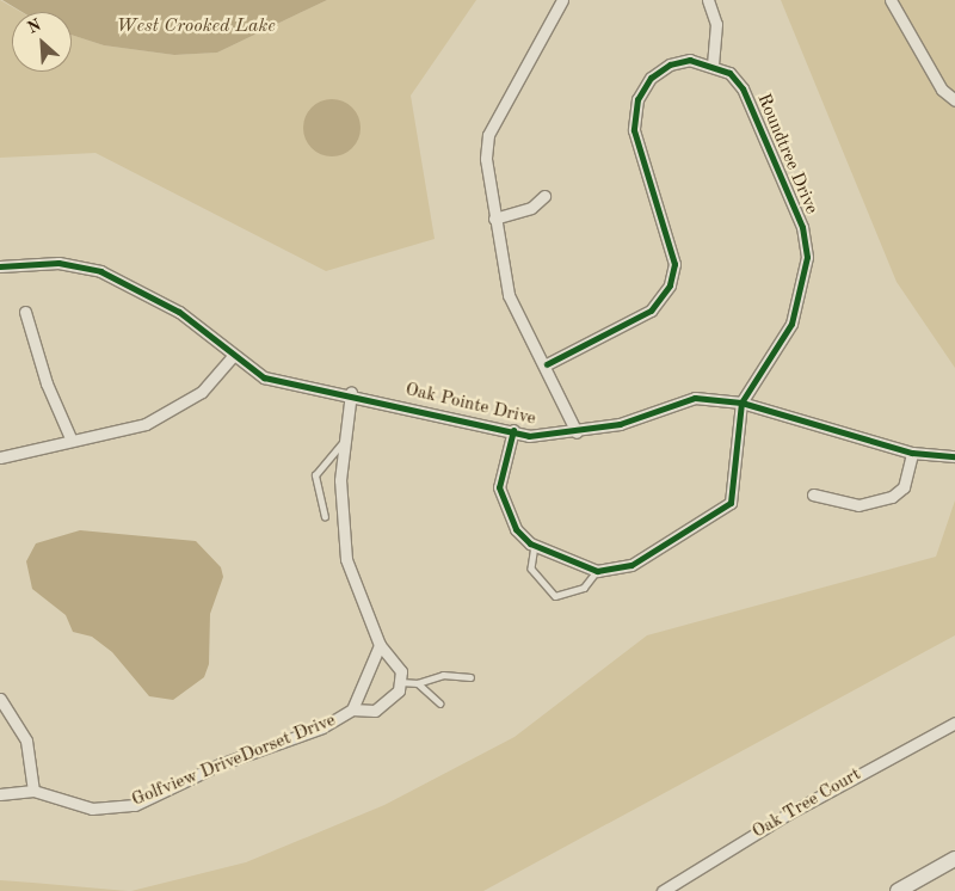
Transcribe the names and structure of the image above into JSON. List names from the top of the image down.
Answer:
{
  "streets": {
    "street": [
      "Roundtree Drive",
      "Oak Pointe Drive",
      "Golfview DriveDorset Drive",
      "Oak Tree Court"
    ]
  },
  "crossings": [
    ["Roundtree Drive", "Oak Pointe Drive"]
  ],
  "water": ["West Crooked Lake"],
  "north": "top left"
}
